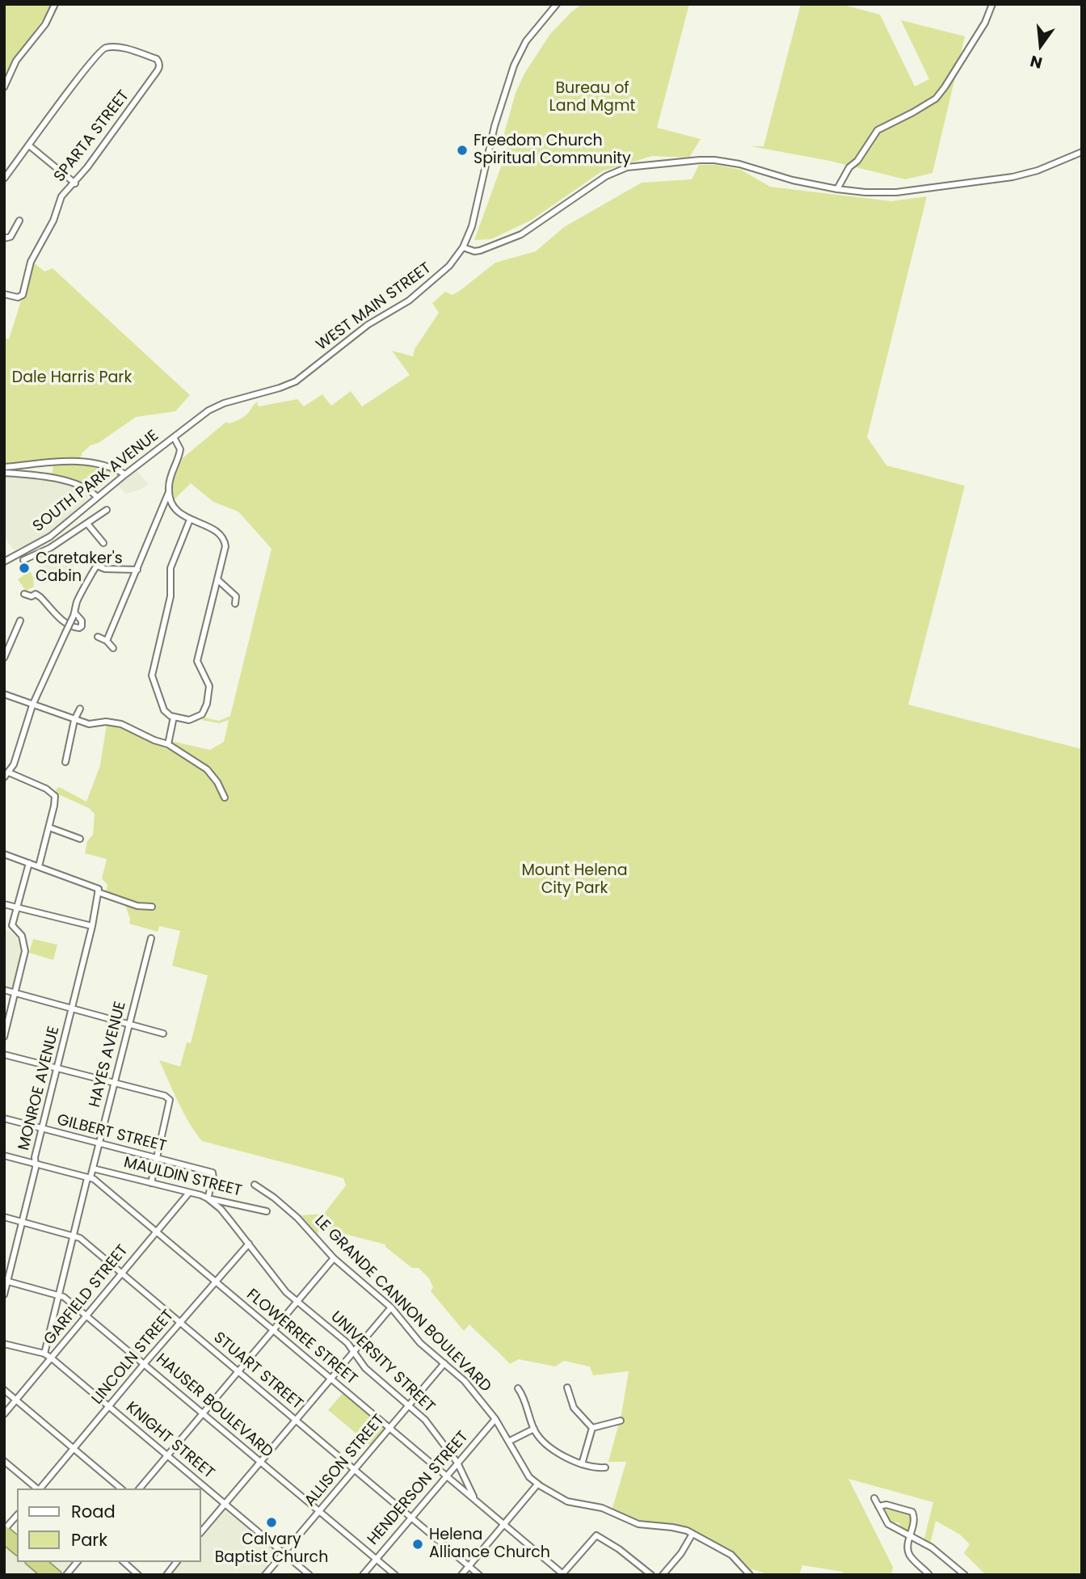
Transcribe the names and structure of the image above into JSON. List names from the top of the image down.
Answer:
{
  "streets": {
    "street": [
      "SPARTA STREET",
      "WEST MAIN STREET",
      "SOUTH PARK AVENUE",
      "HAYES AVENUE",
      "MONROE AVENUE",
      "GILBERT STREET",
      "MAULDIN STREET",
      "GARFIELD STREET",
      "LE GRANDE CANNON BOULEVARD",
      "FLOWERREE STREET",
      "LINCOLN STREET",
      "UNIVERSITY STREET",
      "STUART STREET",
      "HAUSER BOULEVARD",
      "KNIGHT STREET",
      "ALLISON STREET",
      "HENDERSON STREET"
    ]
  },
  "crossings": [
    ["WEST MAIN STREET", "SOUTH PARK AVENUE"],
    ["HAYES AVENUE", "GILBERT STREET"],
    ["HAYES AVENUE", "MAULDIN STREET"],
    ["HAYES AVENUE", "FLOWERREE STREET"],
    ["HAYES AVENUE", "STUART STREET"],
    ["HAYES AVENUE", "HAUSER BOULEVARD"],
    ["HAYES AVENUE", "KNIGHT STREET"],
    ["MONROE AVENUE", "GILBERT STREET"],
    ["MONROE AVENUE", "FLOWERREE STREET"],
    ["MONROE AVENUE", "STUART STREET"],
    ["MONROE AVENUE", "HAUSER BOULEVARD"],
    ["GILBERT STREET", "MAULDIN STREET"],
    ["GILBERT STREET", "UNIVERSITY STREET"],
    ["MAULDIN STREET", "GARFIELD STREET"],
    ["MAULDIN STREET", "UNIVERSITY STREET"],
    ["GARFIELD STREET", "FLOWERREE STREET"],
    ["GARFIELD STREET", "STUART STREET"],
    ["GARFIELD STREET", "HAUSER BOULEVARD"],
    ["GARFIELD STREET", "KNIGHT STREET"],
    ["LE GRANDE CANNON BOULEVARD", "ALLISON STREET"],
    ["LE GRANDE CANNON BOULEVARD", "HENDERSON STREET"],
    ["FLOWERREE STREET", "LINCOLN STREET"],
    ["FLOWERREE STREET", "UNIVERSITY STREET"],
    ["FLOWERREE STREET", "ALLISON STREET"],
    ["FLOWERREE STREET", "HENDERSON STREET"],
    ["LINCOLN STREET", "UNIVERSITY STREET"],
    ["LINCOLN STREET", "STUART STREET"],
    ["LINCOLN STREET", "HAUSER BOULEVARD"],
    ["LINCOLN STREET", "KNIGHT STREET"],
    ["UNIVERSITY STREET", "ALLISON STREET"],
    ["UNIVERSITY STREET", "HENDERSON STREET"],
    ["STUART STREET", "ALLISON STREET"],
    ["STUART STREET", "HENDERSON STREET"],
    ["HAUSER BOULEVARD", "ALLISON STREET"],
    ["HAUSER BOULEVARD", "HENDERSON STREET"],
    ["KNIGHT STREET", "ALLISON STREET"]
  ],
  "parks": ["Bureau of Land Mgmt", "Dale Harris Park", "Mount Helena City Park"],
  "places": [
    "Freedom Church Spiritual Community",
    "Caretaker's Cabin",
    "Calvary Baptist Church",
    "Helena Alliance Church"
  ],
  "legend": ["Road", "Park"],
  "north": "bottom"
}
